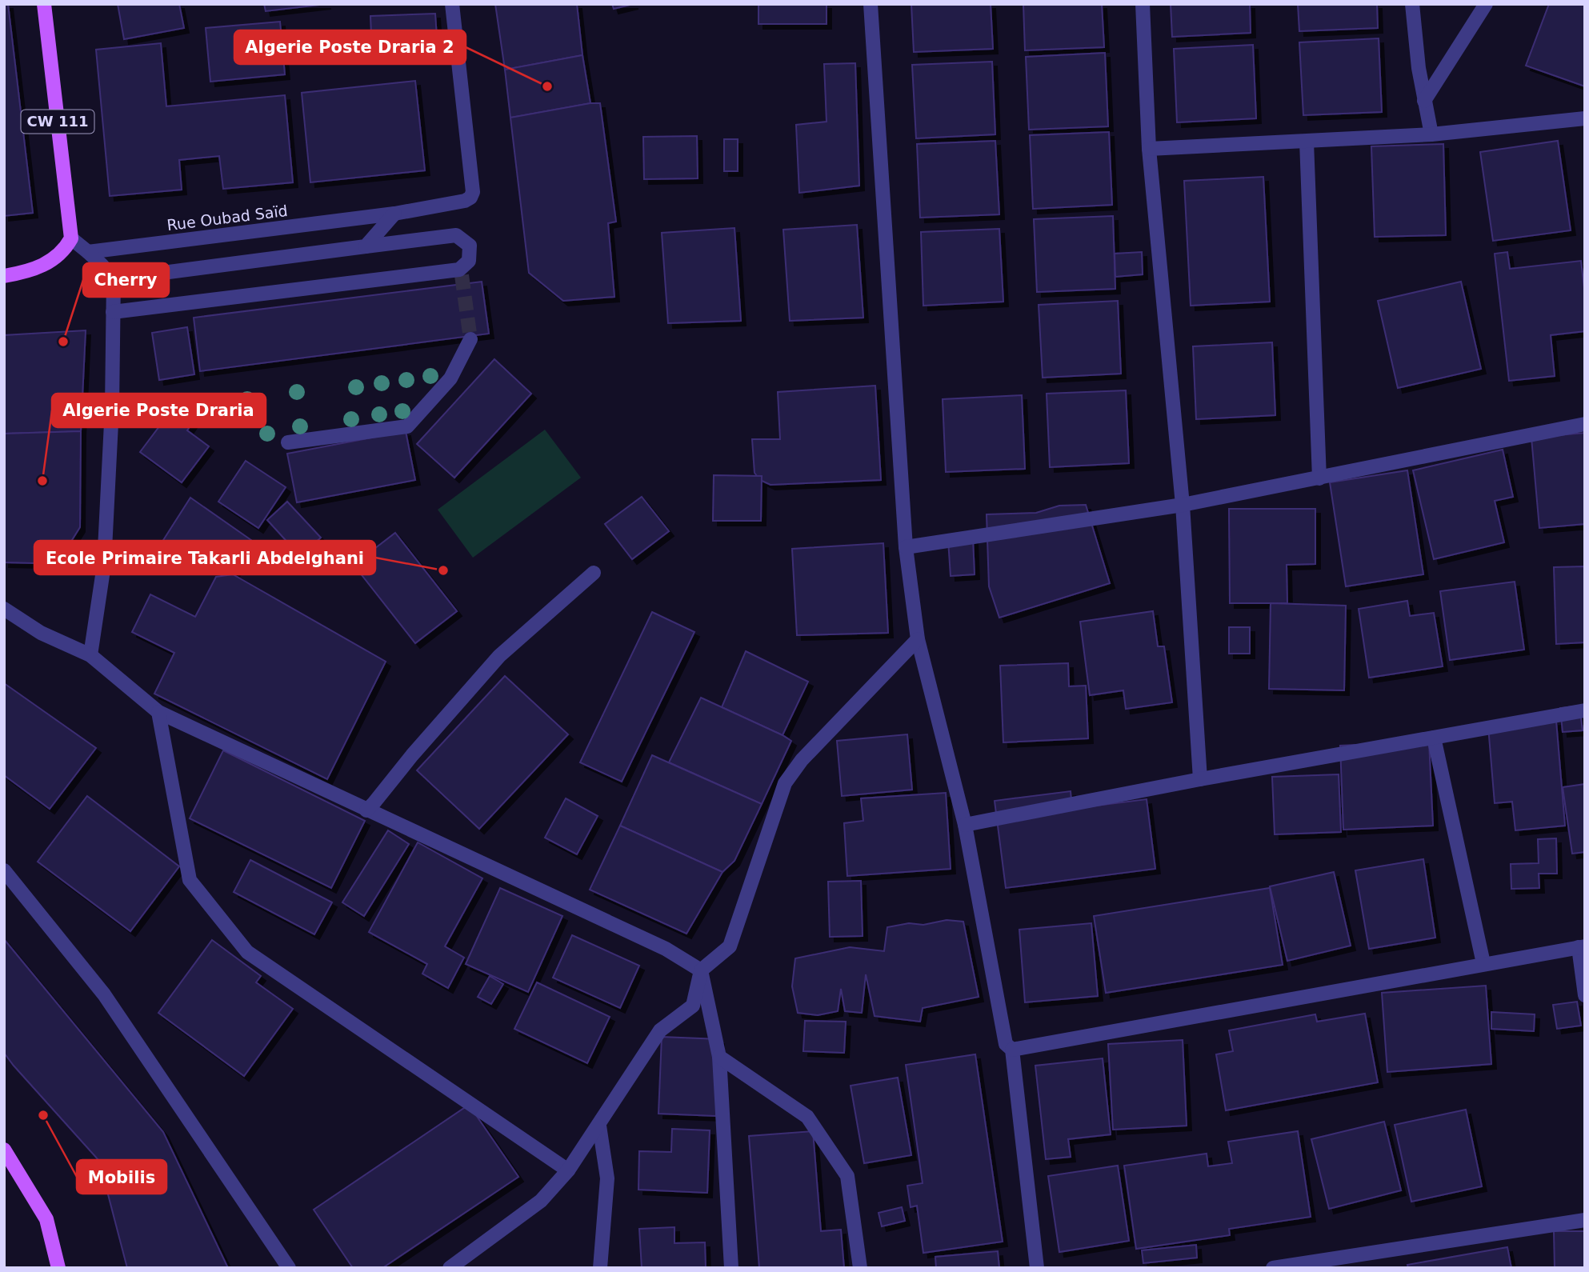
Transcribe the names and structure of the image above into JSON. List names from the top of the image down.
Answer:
{
  "streets": {
    "main road": ["CW 111"],
    "street": ["Rue Oubad Saïd"]
  },
  "places": [
    "Algerie Poste Draria 2",
    "Cherry",
    "Algerie Poste Draria",
    "Ecole Primaire Takarli Abdelghani",
    "Mobilis"
  ]
}
